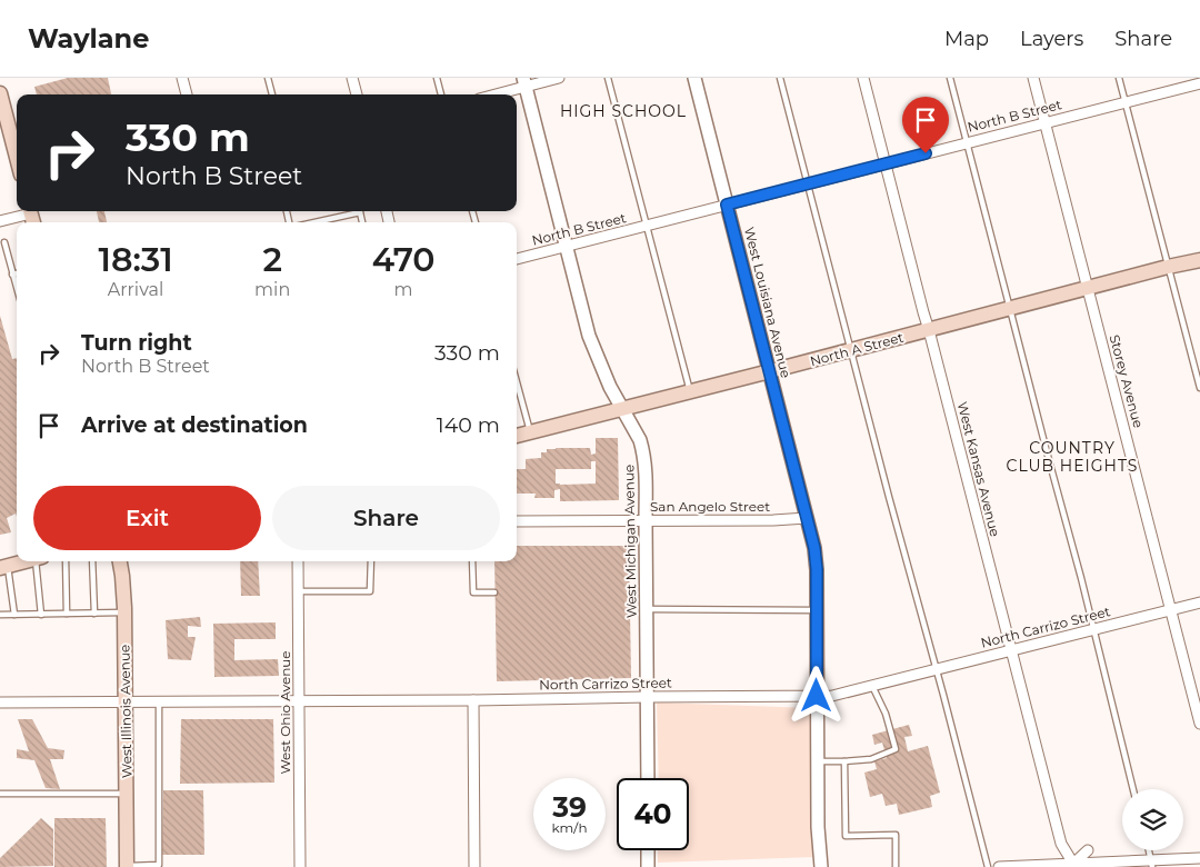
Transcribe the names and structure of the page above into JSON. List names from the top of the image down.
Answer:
{
  "streets": {
    "main road": ["North A Street", "West Illinois Avenue"],
    "street": [
      "North B Street",
      "West Louisiana Avenue",
      "Storey Avenue",
      "West Kansas Avenue",
      "San Angelo Street",
      "West Michigan Avenue",
      "North Carrizo Street",
      "West Ohio Avenue"
    ]
  },
  "crossings": [
    ["North B Street", "West Louisiana Avenue"],
    ["North B Street", "Storey Avenue"],
    ["North B Street", "West Kansas Avenue"],
    ["North B Street", "West Michigan Avenue"],
    ["West Louisiana Avenue", "North A Street"],
    ["West Louisiana Avenue", "San Angelo Street"],
    ["West Louisiana Avenue", "North Carrizo Street"],
    ["North A Street", "Storey Avenue"],
    ["North A Street", "West Kansas Avenue"],
    ["North A Street", "West Michigan Avenue"],
    ["Storey Avenue", "North Carrizo Street"],
    ["West Kansas Avenue", "North Carrizo Street"],
    ["San Angelo Street", "West Michigan Avenue"],
    ["West Michigan Avenue", "North Carrizo Street"],
    ["North Carrizo Street", "West Illinois Avenue"],
    ["North Carrizo Street", "West Ohio Avenue"]
  ],
  "districts": ["HIGH SCHOOL", "COUNTRY CLUB HEIGHTS"],
  "page": {
    "header": "Waylane",
    "nav": ["Map", "Layers", "Share"],
    "turn": ["330 m", "North B Street"],
    "eta": [
      "18:31",
      "Arrival",
      "2",
      "min",
      "470",
      "m"
    ],
    "list": [
      {
        "name": "Turn right",
        "note": "North B Street",
        "value": "330 m"
      },
      {
        "name": "Arrive at destination",
        "value": "140 m"
      }
    ],
    "buttons": ["Exit", "Share"],
    "speed": "39 km/h",
    "limit": "40"
  }
}
